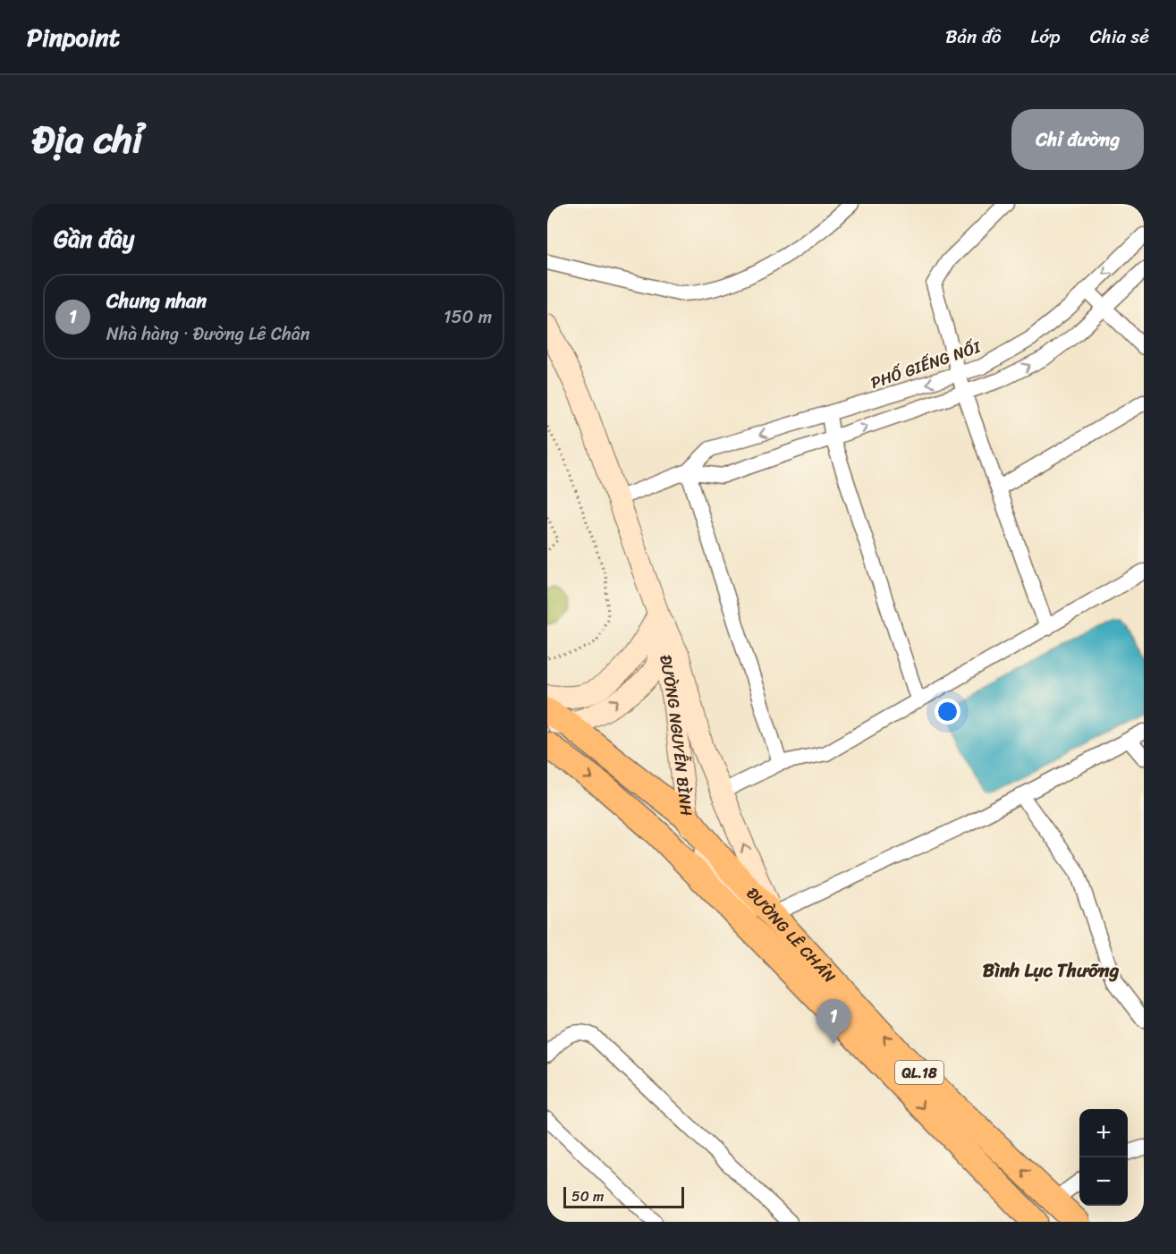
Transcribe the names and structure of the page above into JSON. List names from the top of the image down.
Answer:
{
  "streets": {
    "highway": ["ĐƯỜNG LÊ CHÂN", "QL.18"],
    "main road": ["ĐƯỜNG NGUYỄN BÌNH"],
    "street": ["PHỐ GIẾNG NỐI"]
  },
  "crossings": [
    ["PHỐ GIẾNG NỐI", "ĐƯỜNG NGUYỄN BÌNH"],
    ["ĐƯỜNG NGUYỄN BÌNH", "ĐƯỜNG LÊ CHÂN"],
    ["ĐƯỜNG LÊ CHÂN", "QL.18"]
  ],
  "districts": ["Bình Lục Thưỡng"],
  "scale_bar": "50 m",
  "page": {
    "header": "Pinpoint",
    "nav": ["Bản đồ", "Lớp", "Chia sẻ"],
    "title": "Địa chỉ",
    "buttons": "Chỉ đường",
    "heading": "Gần đây",
    "list": [
      {
        "mark": "1",
        "name": "Chung nhan",
        "note": "Nhà hàng · Đường Lê Chân",
        "value": "150 m"
      }
    ],
    "pins": "1",
    "map_buttons": ["+", "−"],
    "scale": "50 m"
  }
}
